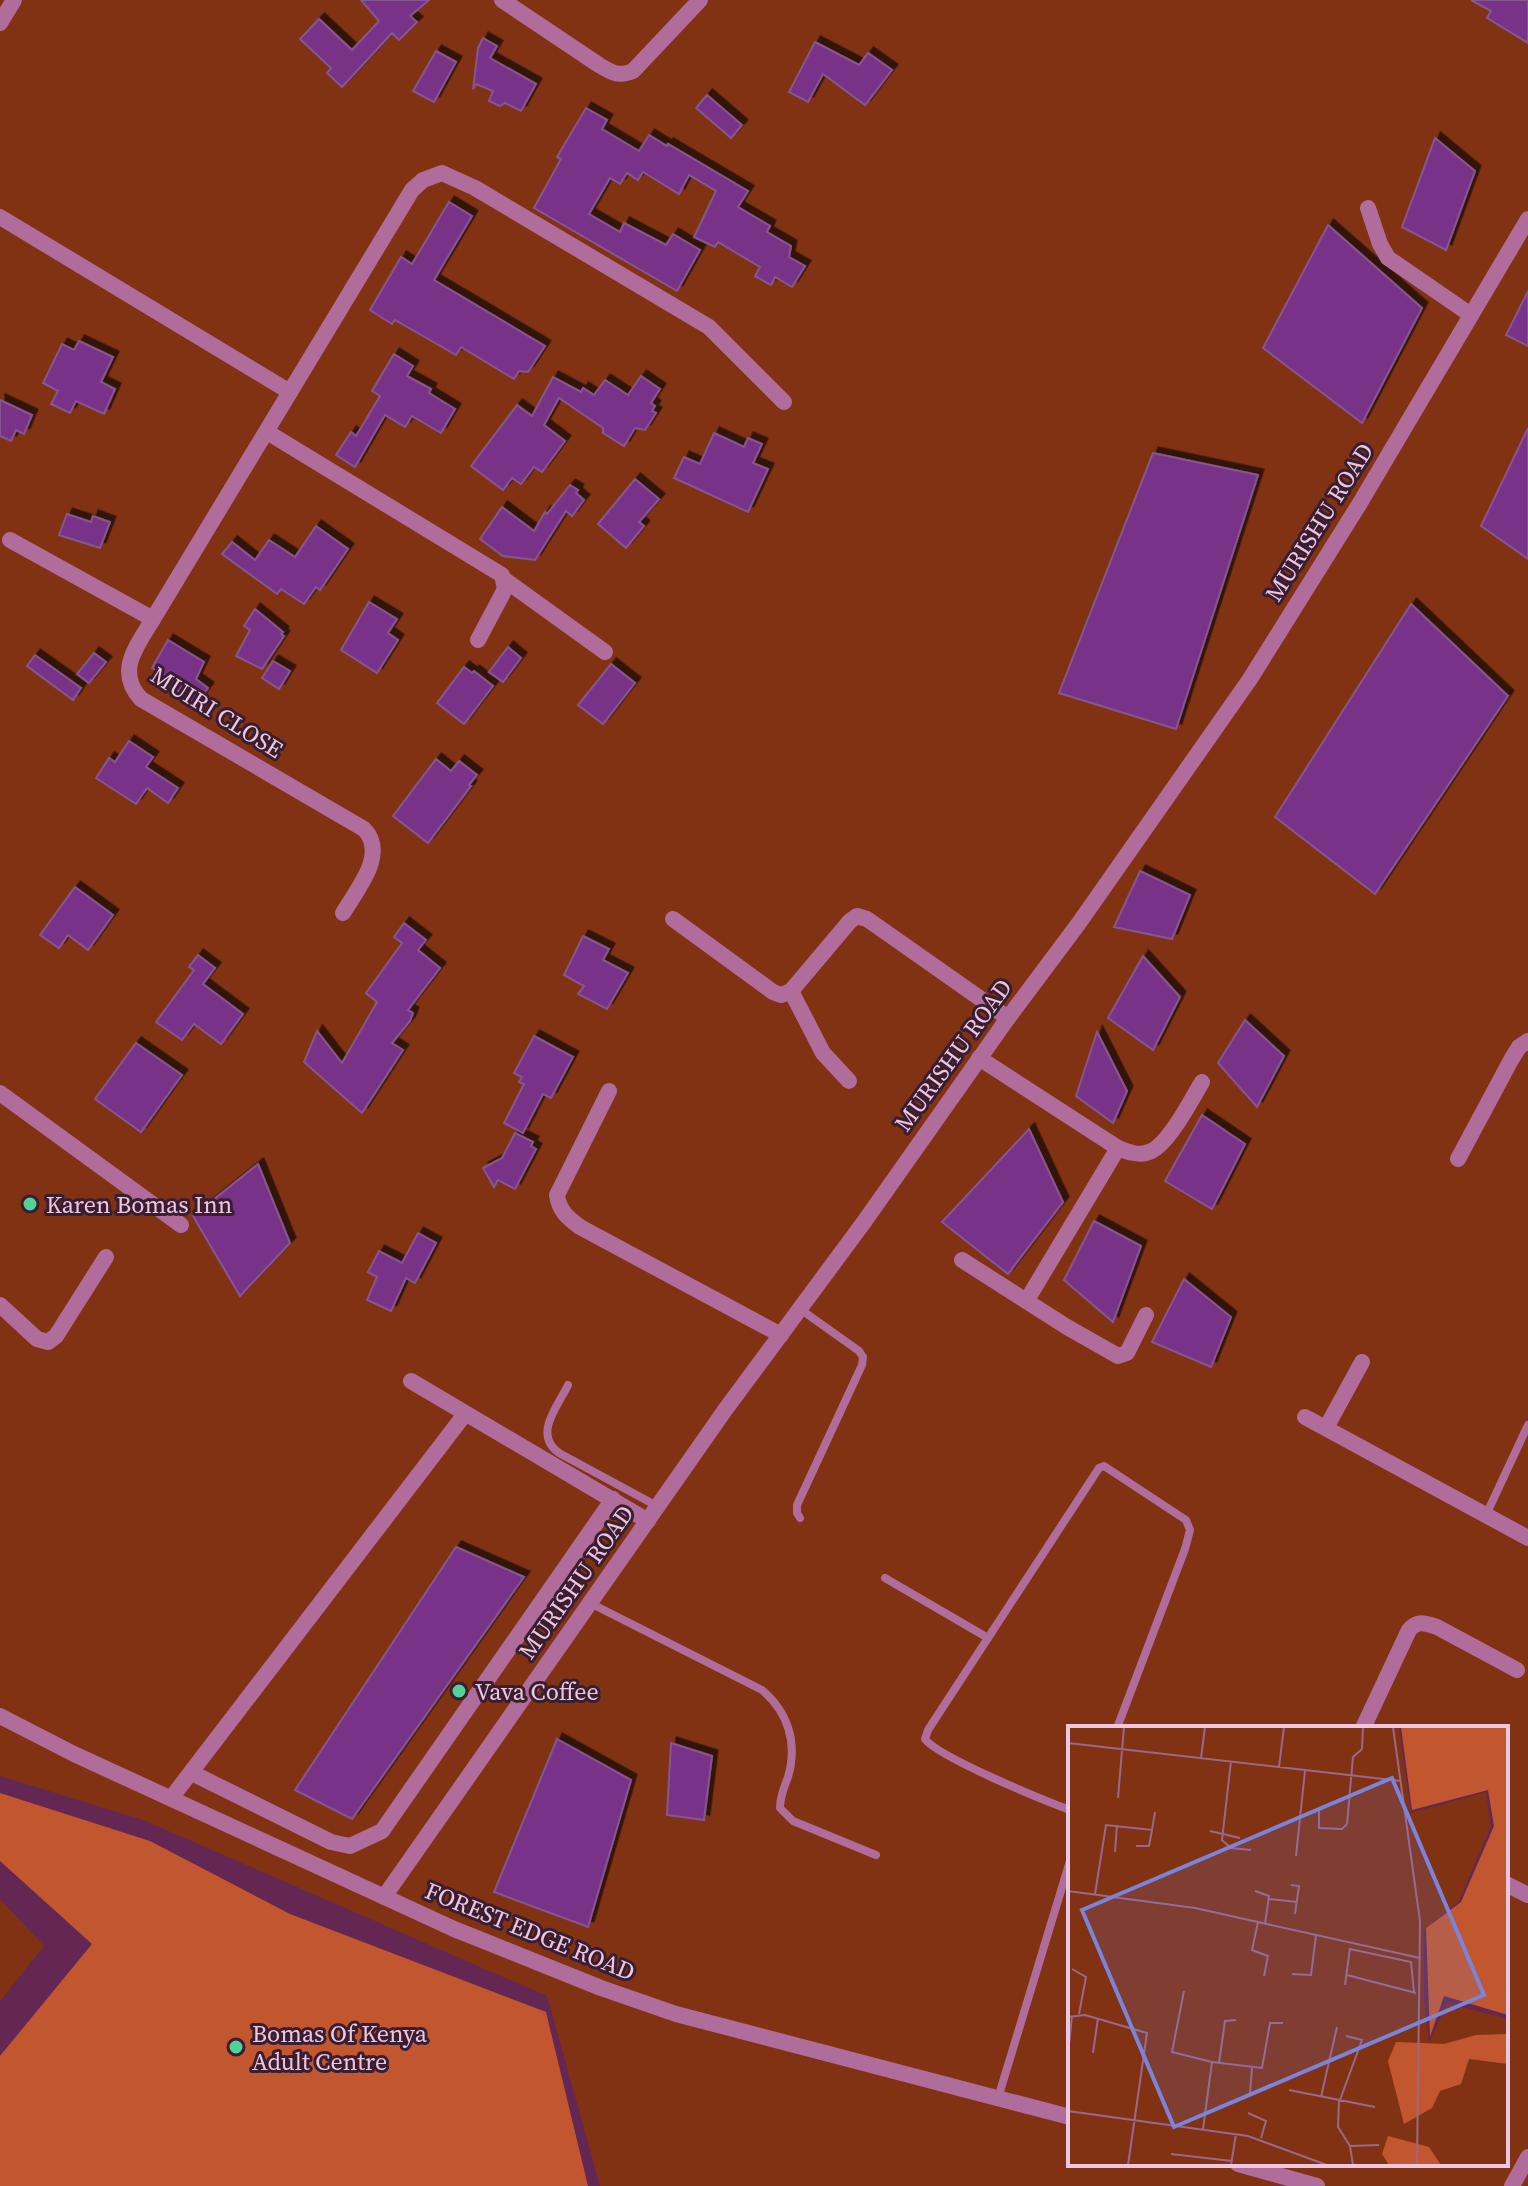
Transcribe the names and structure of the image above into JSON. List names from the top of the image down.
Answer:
{
  "streets": {
    "street": ["MURISHU ROAD", "MUIRI CLOSE", "FOREST EDGE ROAD"]
  },
  "crossings": [
    ["MURISHU ROAD", "FOREST EDGE ROAD"]
  ],
  "places": ["Karen Bomas Inn", "Vava Coffee", "Bomas Of Kenya Adult Centre"]
}
